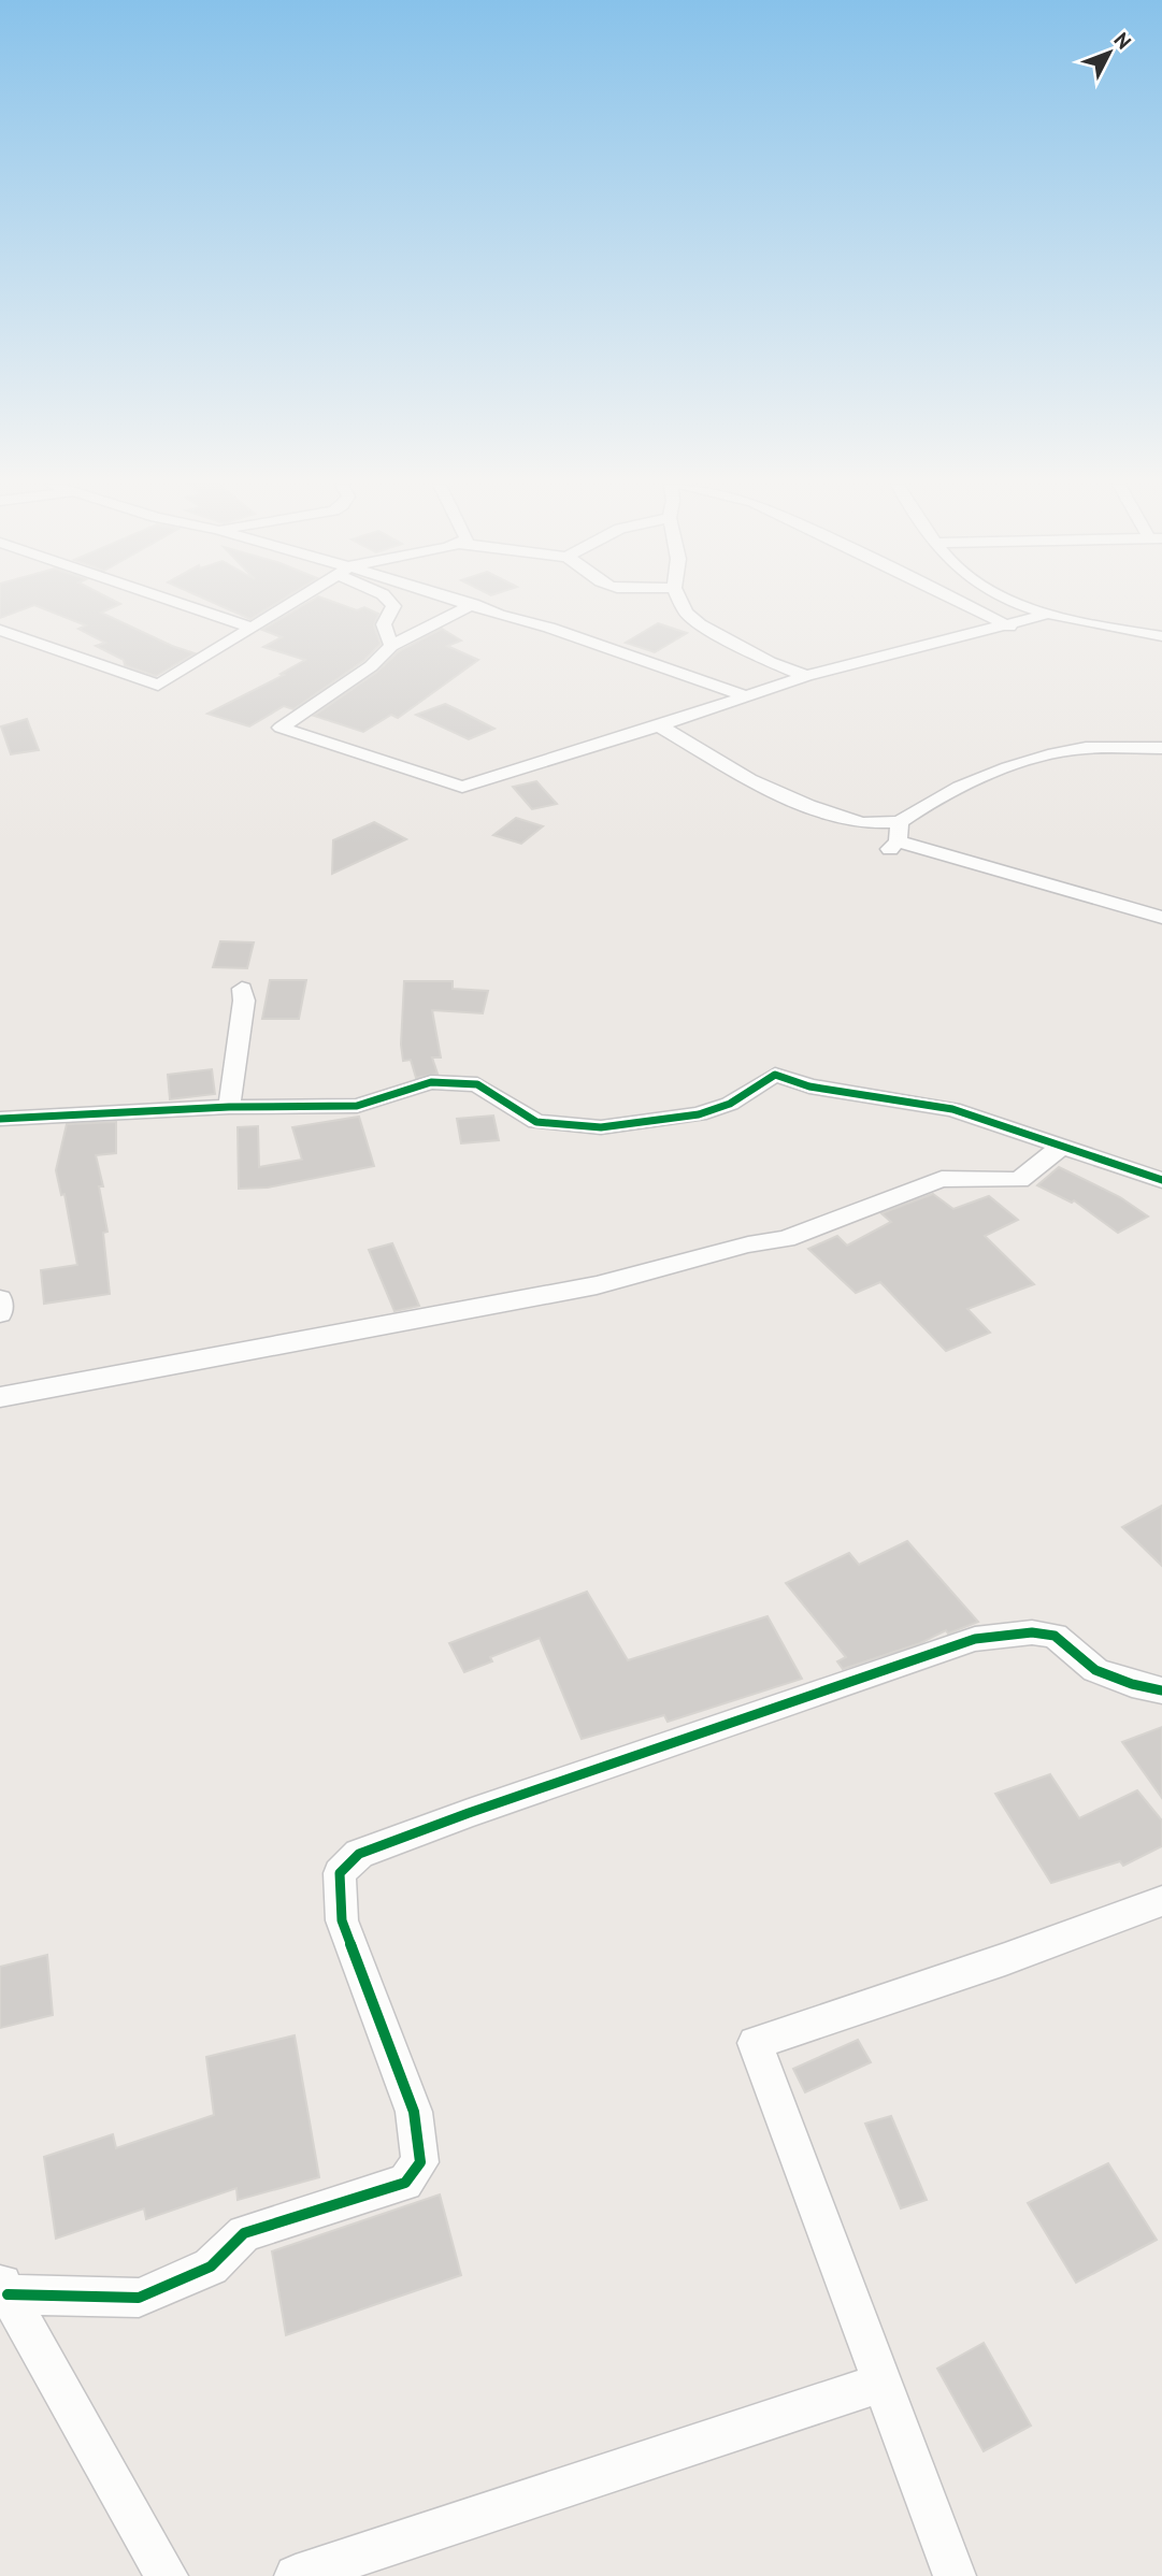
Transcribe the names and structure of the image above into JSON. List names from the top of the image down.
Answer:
{
  "north": "top right"
}
